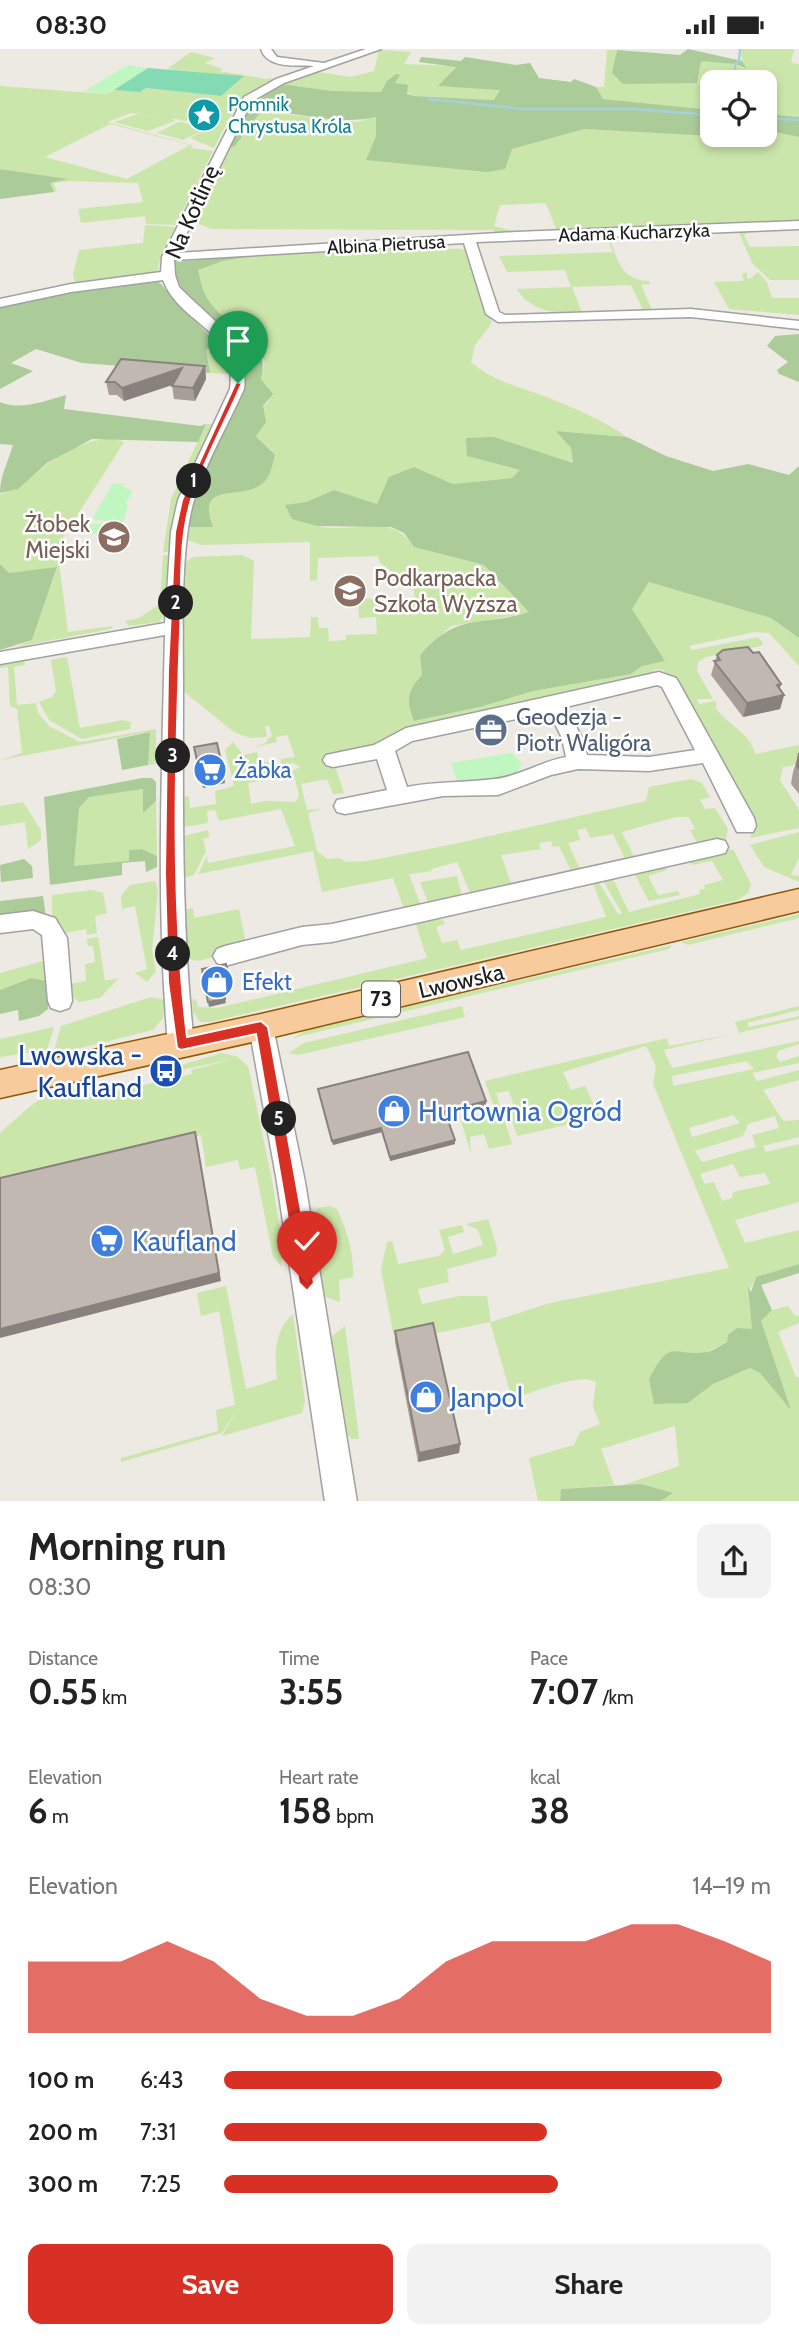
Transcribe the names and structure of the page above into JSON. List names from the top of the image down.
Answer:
{
  "streets": {
    "main road": ["Lwowska", "73"],
    "street": ["Na Kotlinę", "Adama Kucharzyka", "Albina Pietrusa"]
  },
  "crossings": [
    ["Na Kotlinę", "Albina Pietrusa"],
    ["Na Kotlinę", "Lwowska"],
    ["Adama Kucharzyka", "Albina Pietrusa"]
  ],
  "places": {
    "place": ["Pomnik Chrystusa Króla"],
    "school or university": ["Żłobek Miejski", "Podkarpacka Szkoła Wyższa"],
    "office": ["Geodezja - Piotr Waligóra"],
    "supermarket": ["Żabka", "Kaufland"],
    "shop": ["Efekt", "Hurtownia Ogród", "Janpol"],
    "bus stop": ["Lwowska - Kaufland"]
  },
  "page": {
    "status": "08:30",
    "pins": [
      "1",
      "2",
      "3",
      "4",
      "5"
    ],
    "heading": ["Morning run", "08:30"],
    "stats": [
      ["Distance", "0.55 km"],
      ["Time", "3:55"],
      ["Pace", "7:07 /km"],
      ["Elevation", "6 m"],
      ["Heart rate", "158 bpm"],
      ["kcal", "38"]
    ],
    "chart": ["Elevation", "14–19 m"],
    "list": [
      {
        "name": "100 m",
        "note": "6:43"
      },
      {
        "name": "200 m",
        "note": "7:31"
      },
      {
        "name": "300 m",
        "note": "7:25"
      }
    ],
    "buttons": ["Save", "Share"]
  }
}
